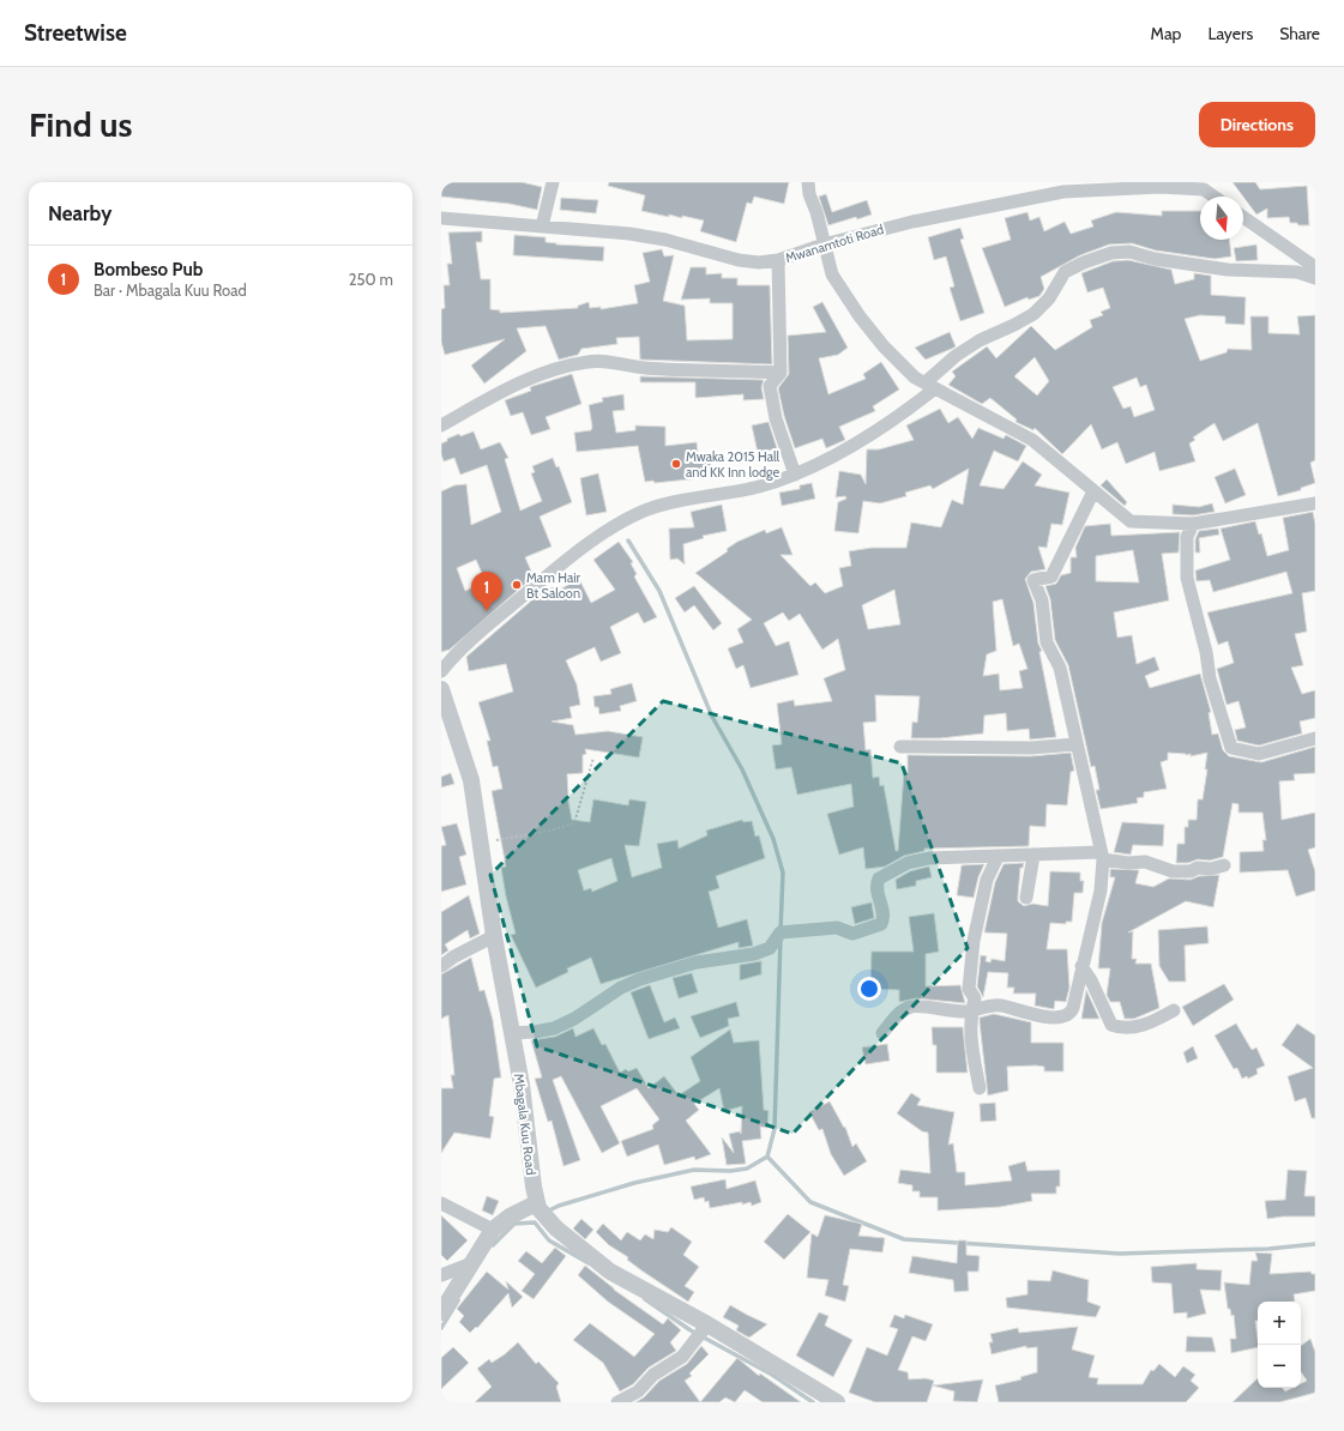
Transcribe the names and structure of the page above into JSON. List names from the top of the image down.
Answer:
{
  "streets": {
    "street": ["Mwanamtoti Road", "Mbagala Kuu Road"]
  },
  "places": ["Mwaka 2015 Hall and KK Inn lodge", "Mam Hair Bt Saloon"],
  "north": "bottom",
  "page": {
    "header": "Streetwise",
    "nav": ["Map", "Layers", "Share"],
    "buttons": "Directions",
    "title": "Find us",
    "heading": "Nearby",
    "list": [
      {
        "mark": "1",
        "name": "Bombeso Pub",
        "note": "Bar · Mbagala Kuu Road",
        "value": "250 m"
      }
    ],
    "pins": "1",
    "map_buttons": ["+", "−"]
  }
}
